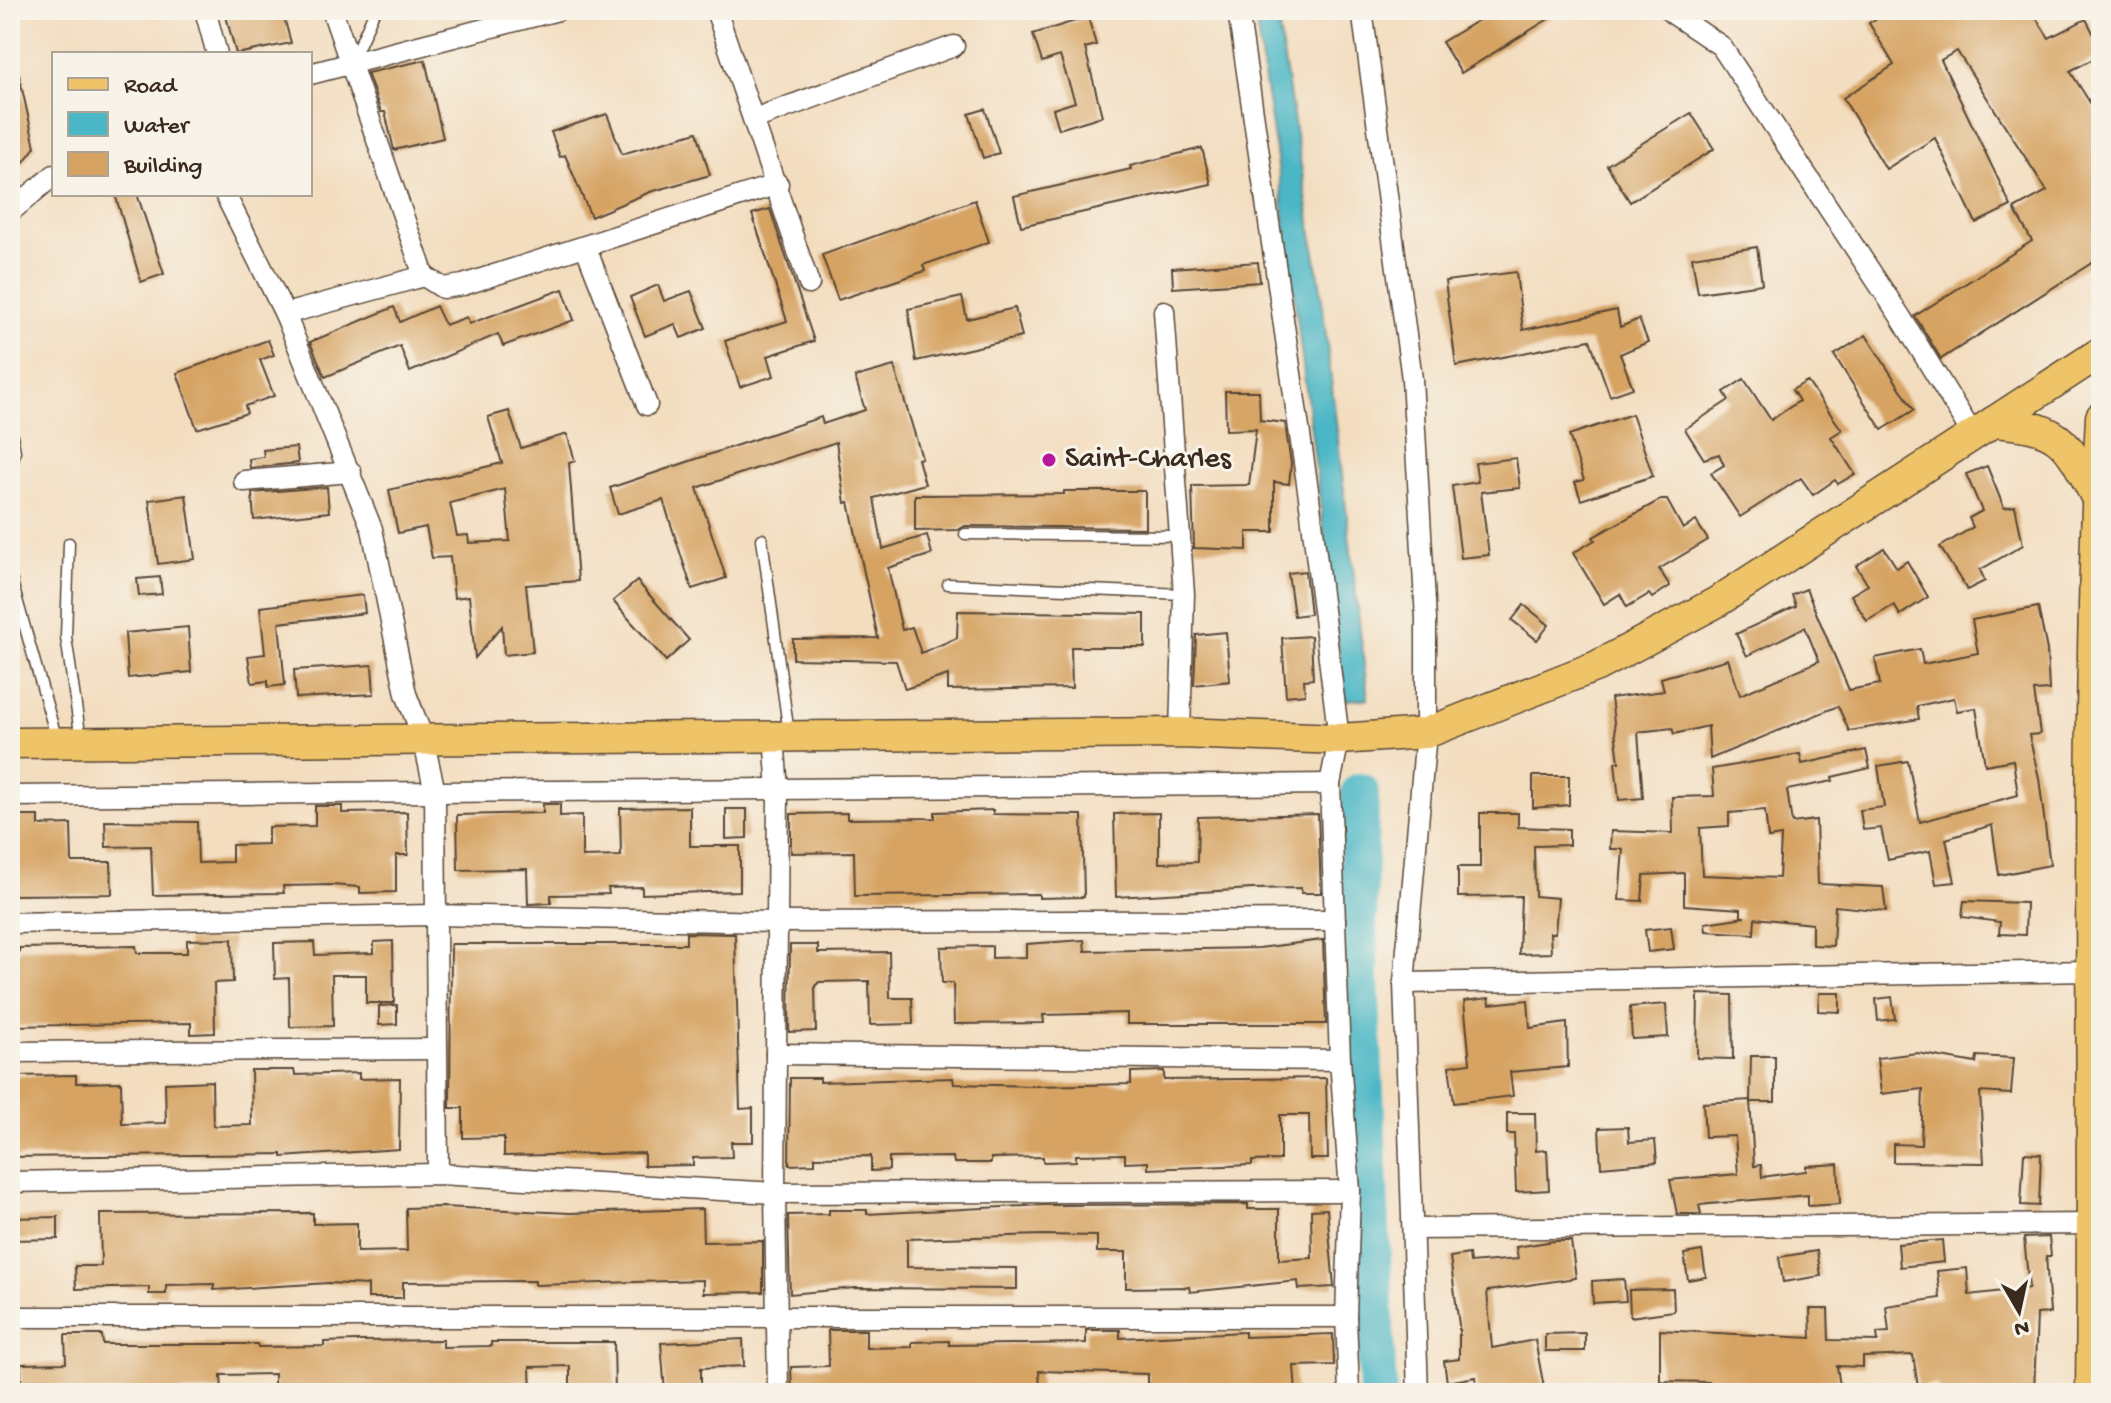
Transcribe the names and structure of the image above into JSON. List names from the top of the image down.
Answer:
{
  "places": ["Saint-Charles"],
  "legend": ["Road", "Water", "Building"],
  "north": "bottom"
}
